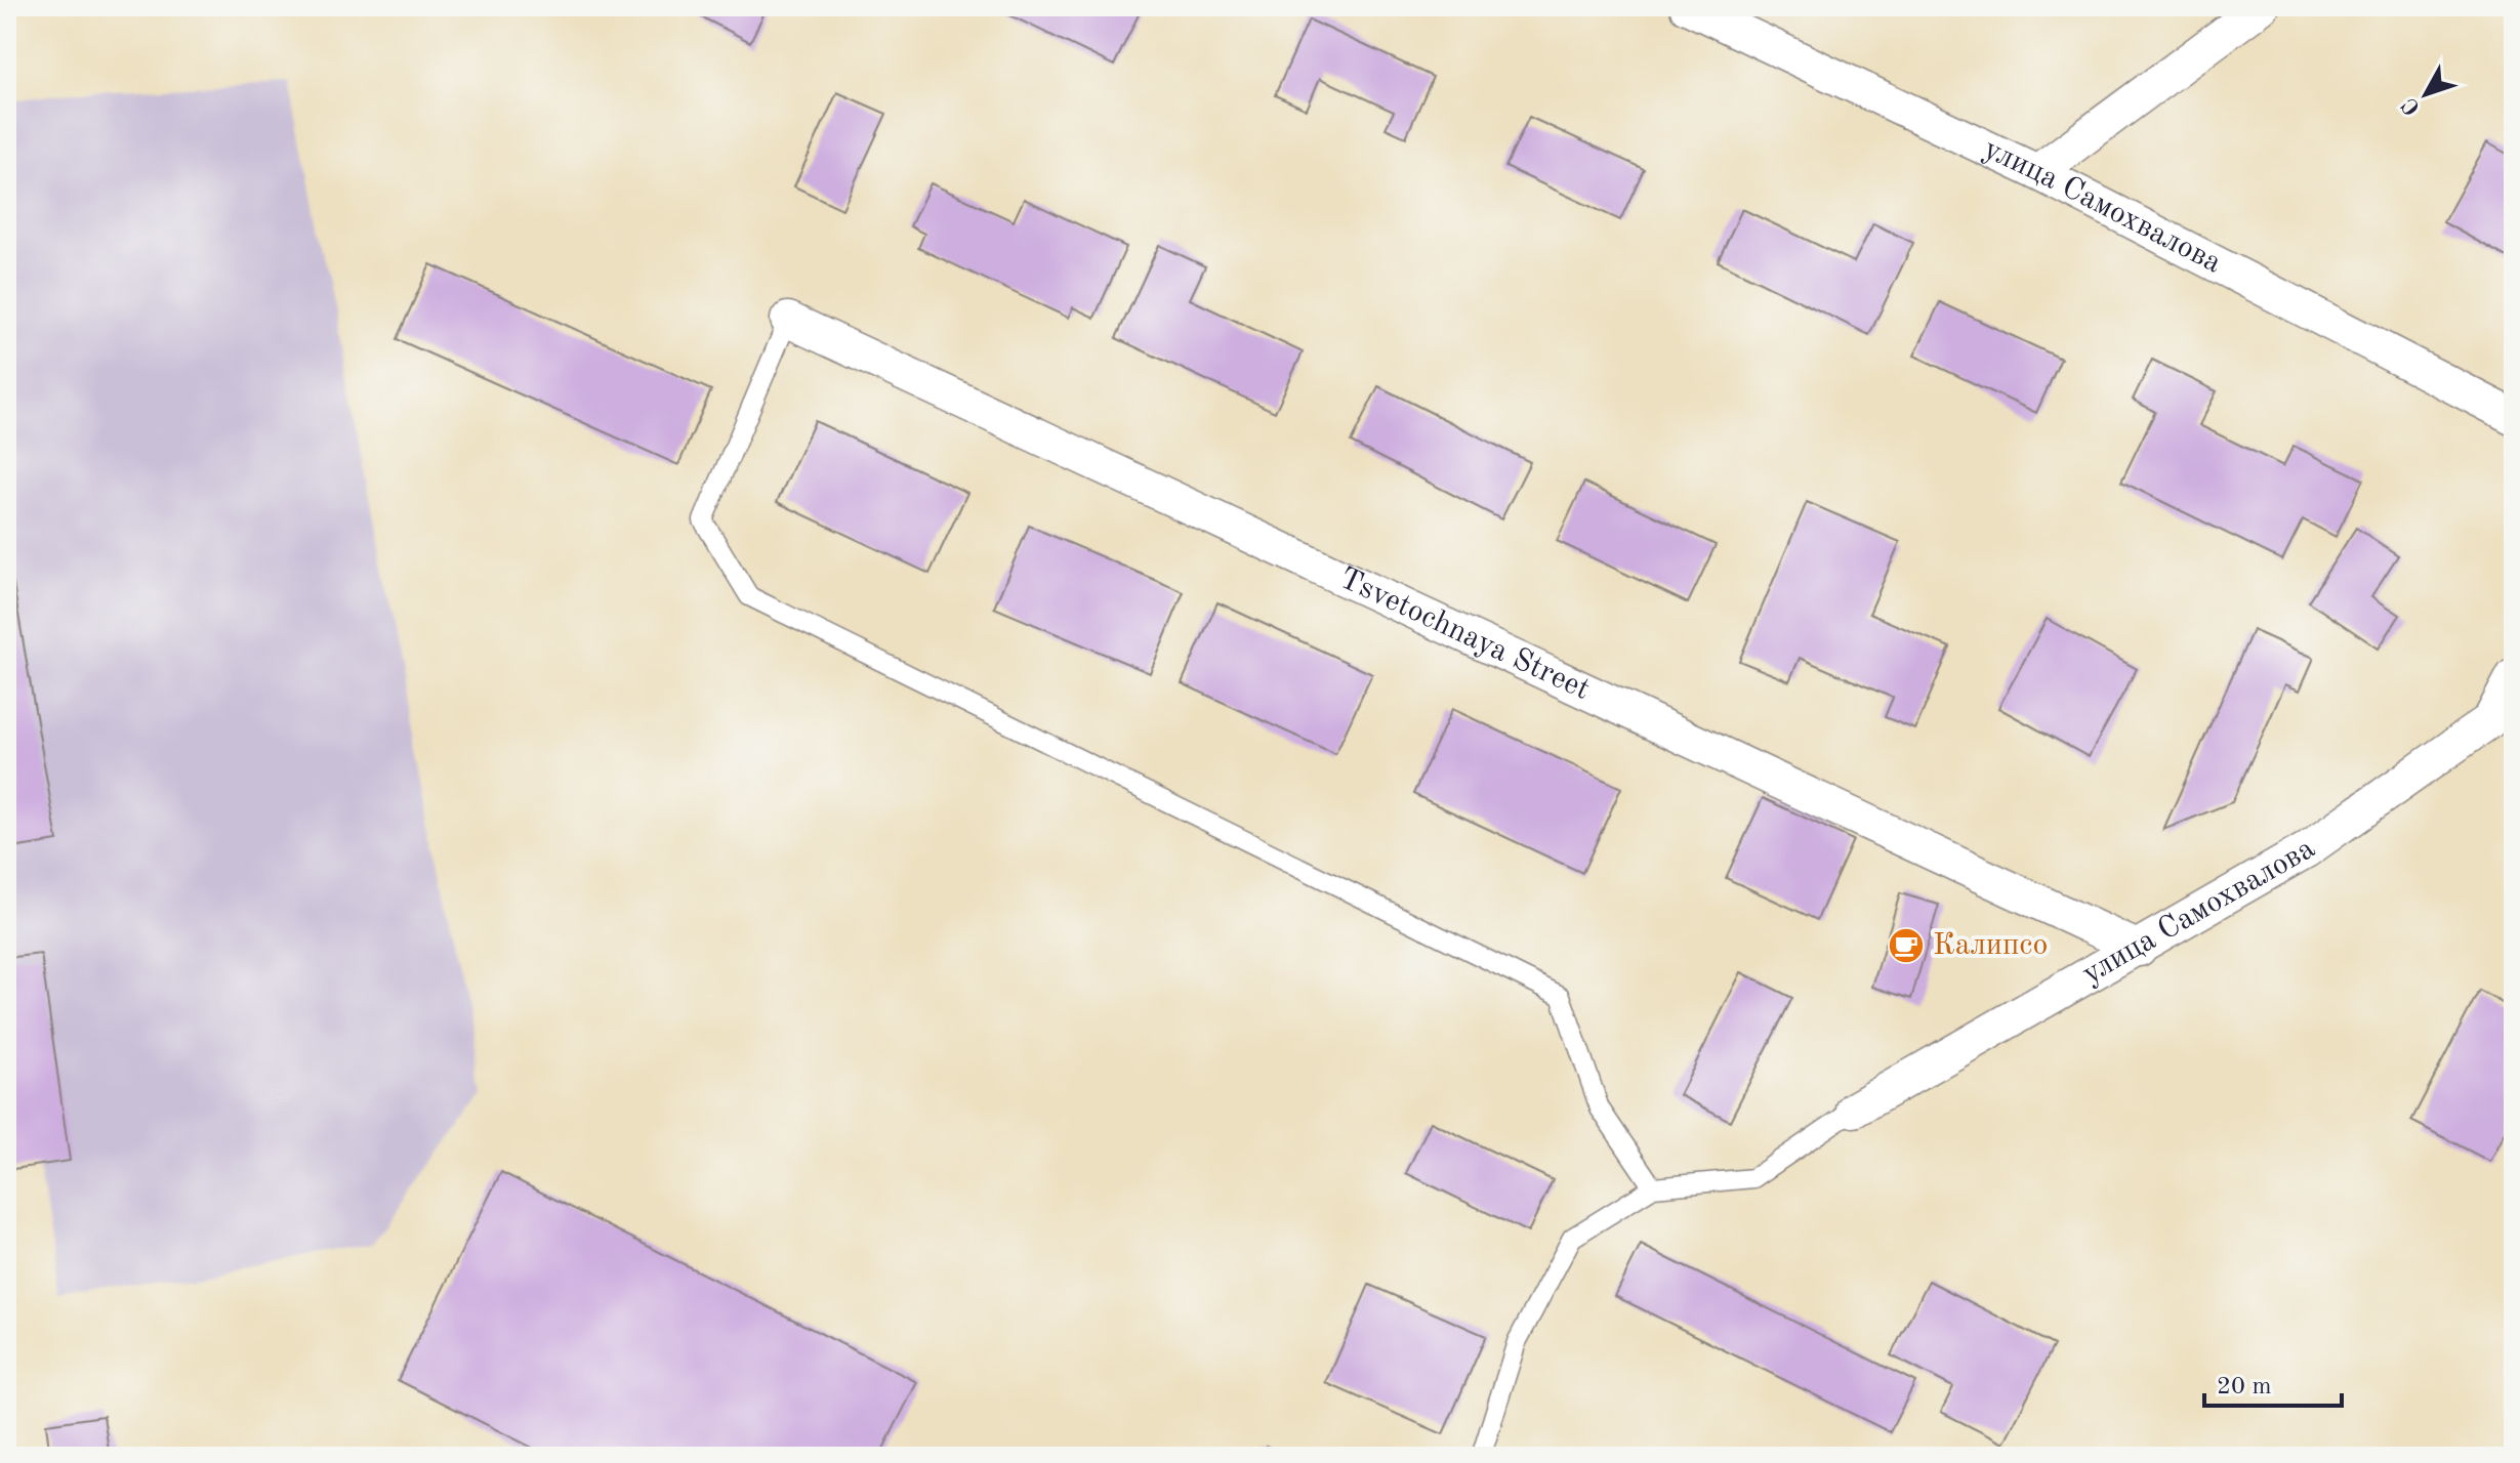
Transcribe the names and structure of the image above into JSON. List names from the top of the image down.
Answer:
{
  "streets": {
    "street": ["улица Самохвалова", "Tsvetochnaya Street"]
  },
  "crossings": [
    ["улица Самохвалова", "Tsvetochnaya Street"]
  ],
  "places": {
    "cafe": ["Калипсо"]
  },
  "scale_bar": "20 m",
  "north": "bottom left"
}
